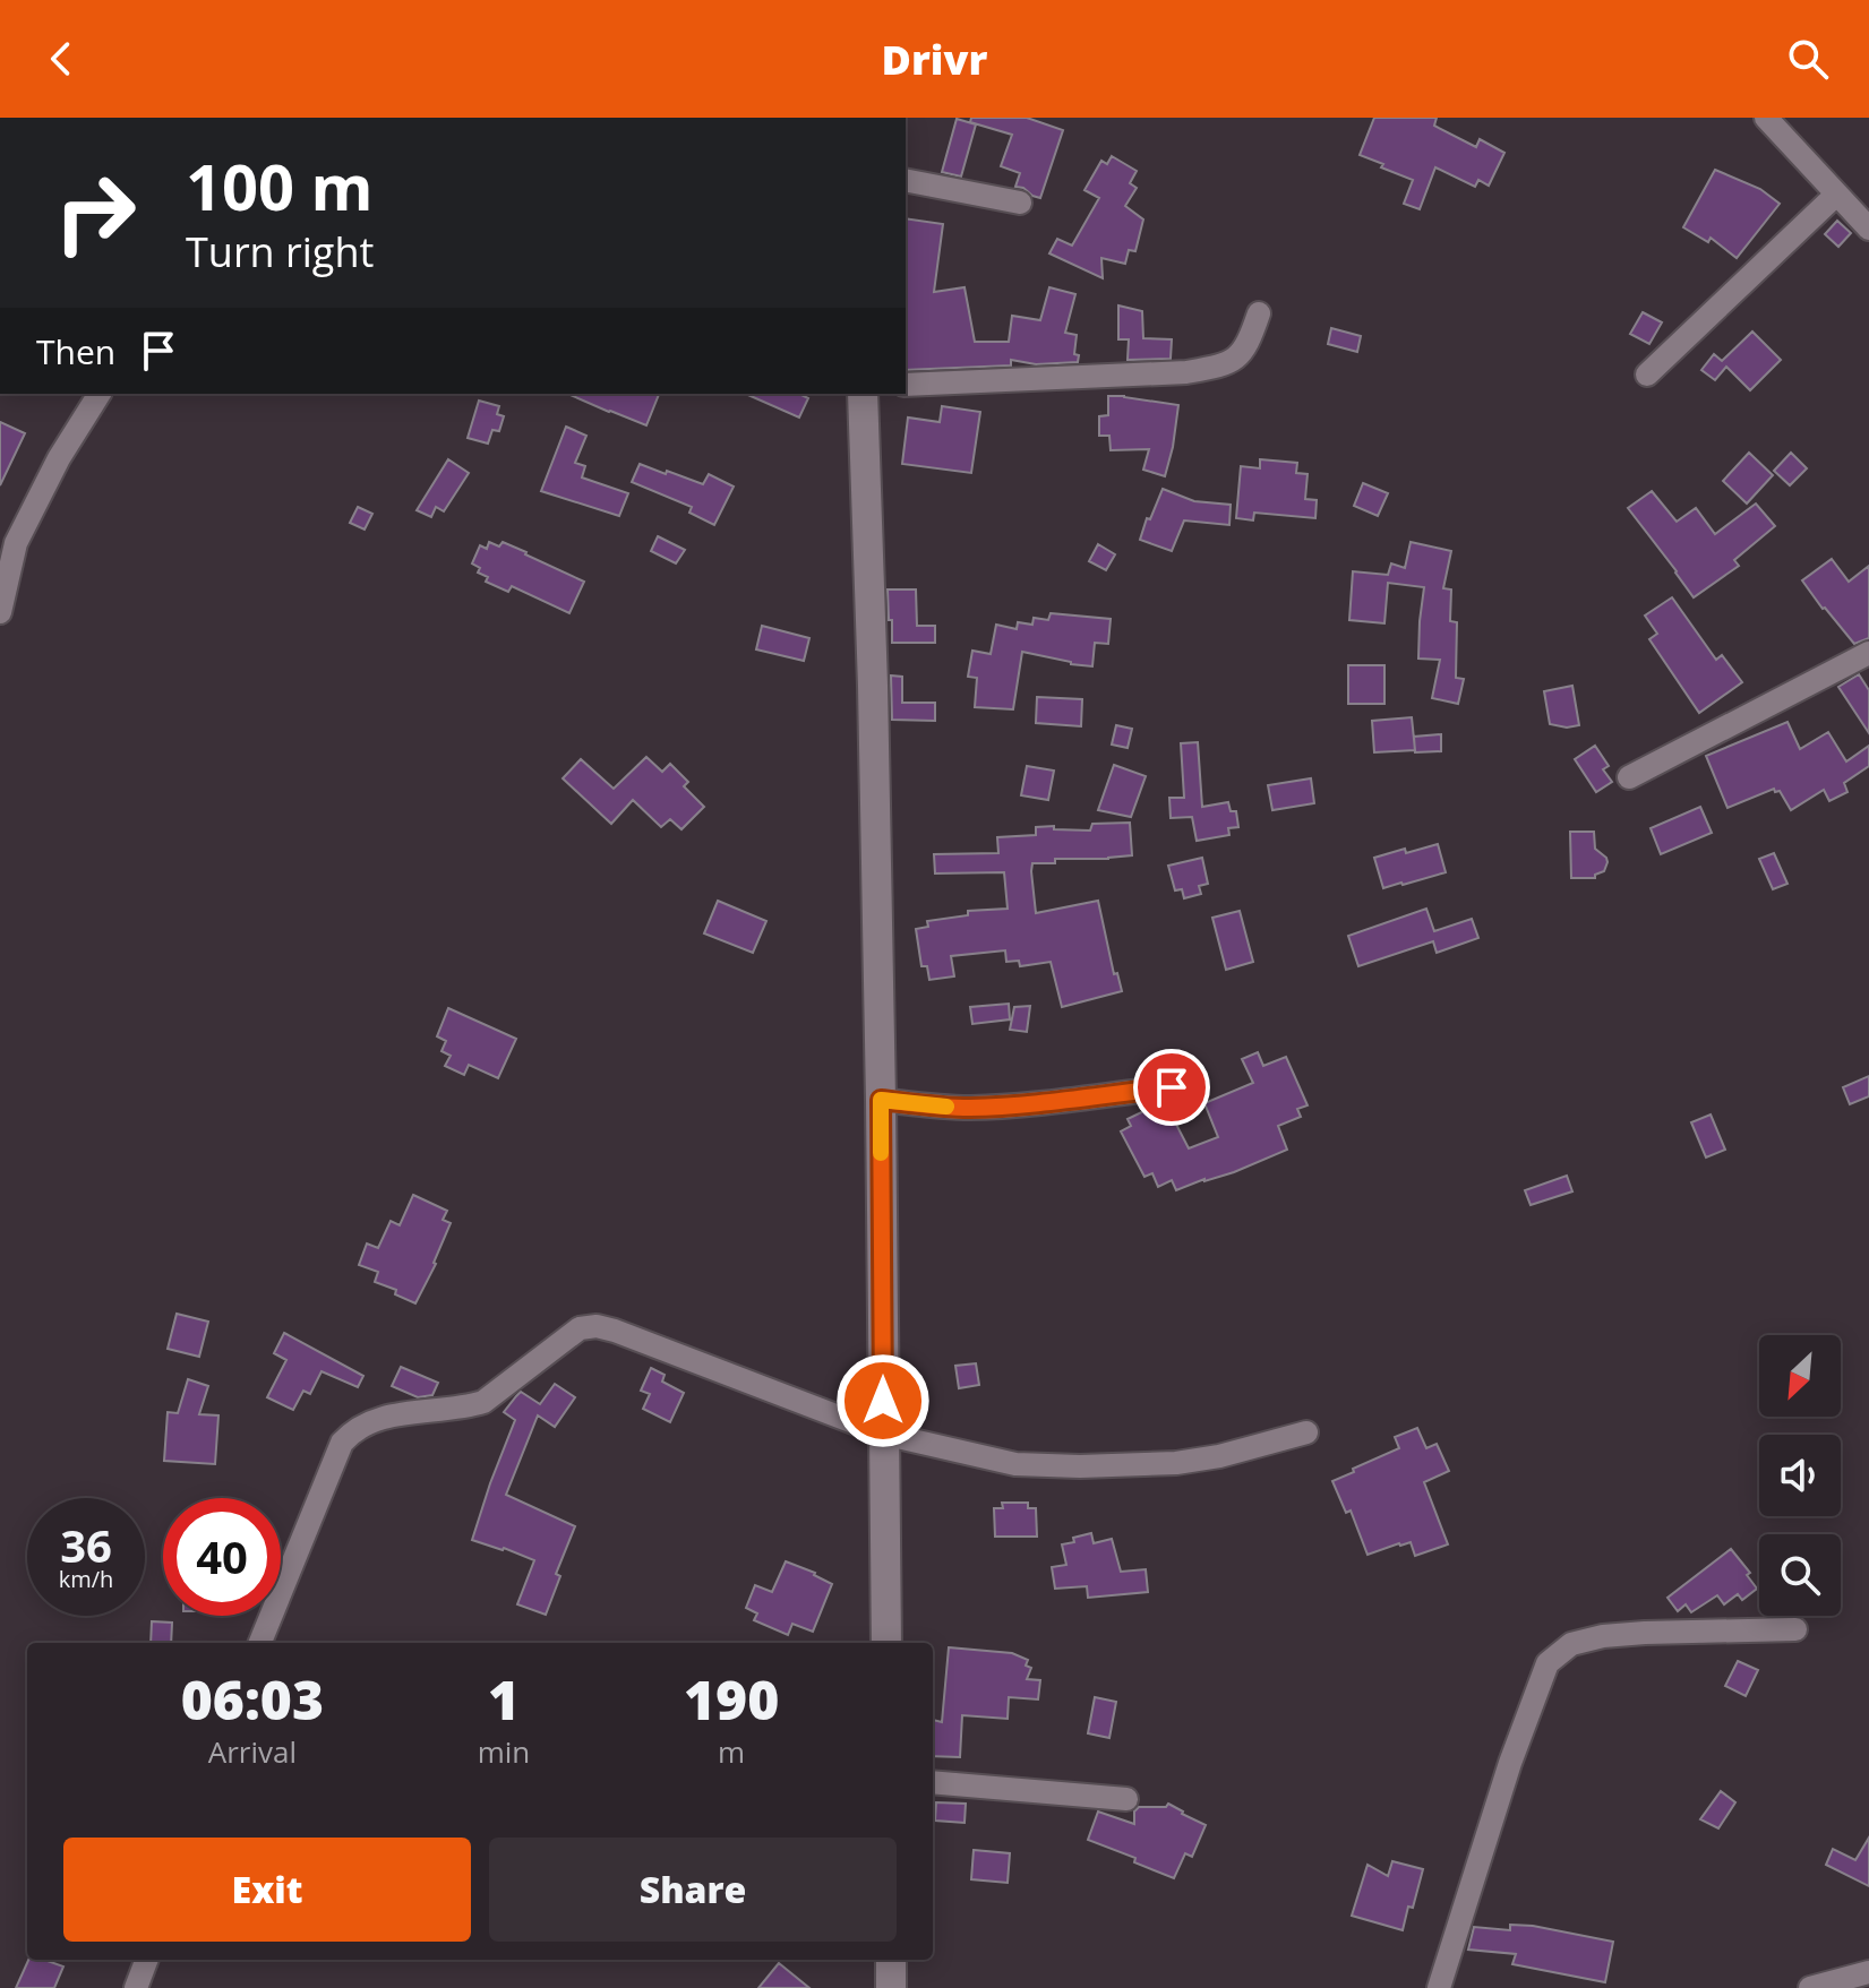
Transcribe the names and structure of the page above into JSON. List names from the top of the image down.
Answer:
{
  "north": "bottom left",
  "page": {
    "header": "Drivr",
    "turn": ["100 m", "Turn right"],
    "then": "Then",
    "speed": "36 km/h",
    "limit": "40",
    "eta": [
      "06:03",
      "Arrival",
      "1",
      "min",
      "190",
      "m"
    ],
    "buttons": ["Exit", "Share"]
  }
}
